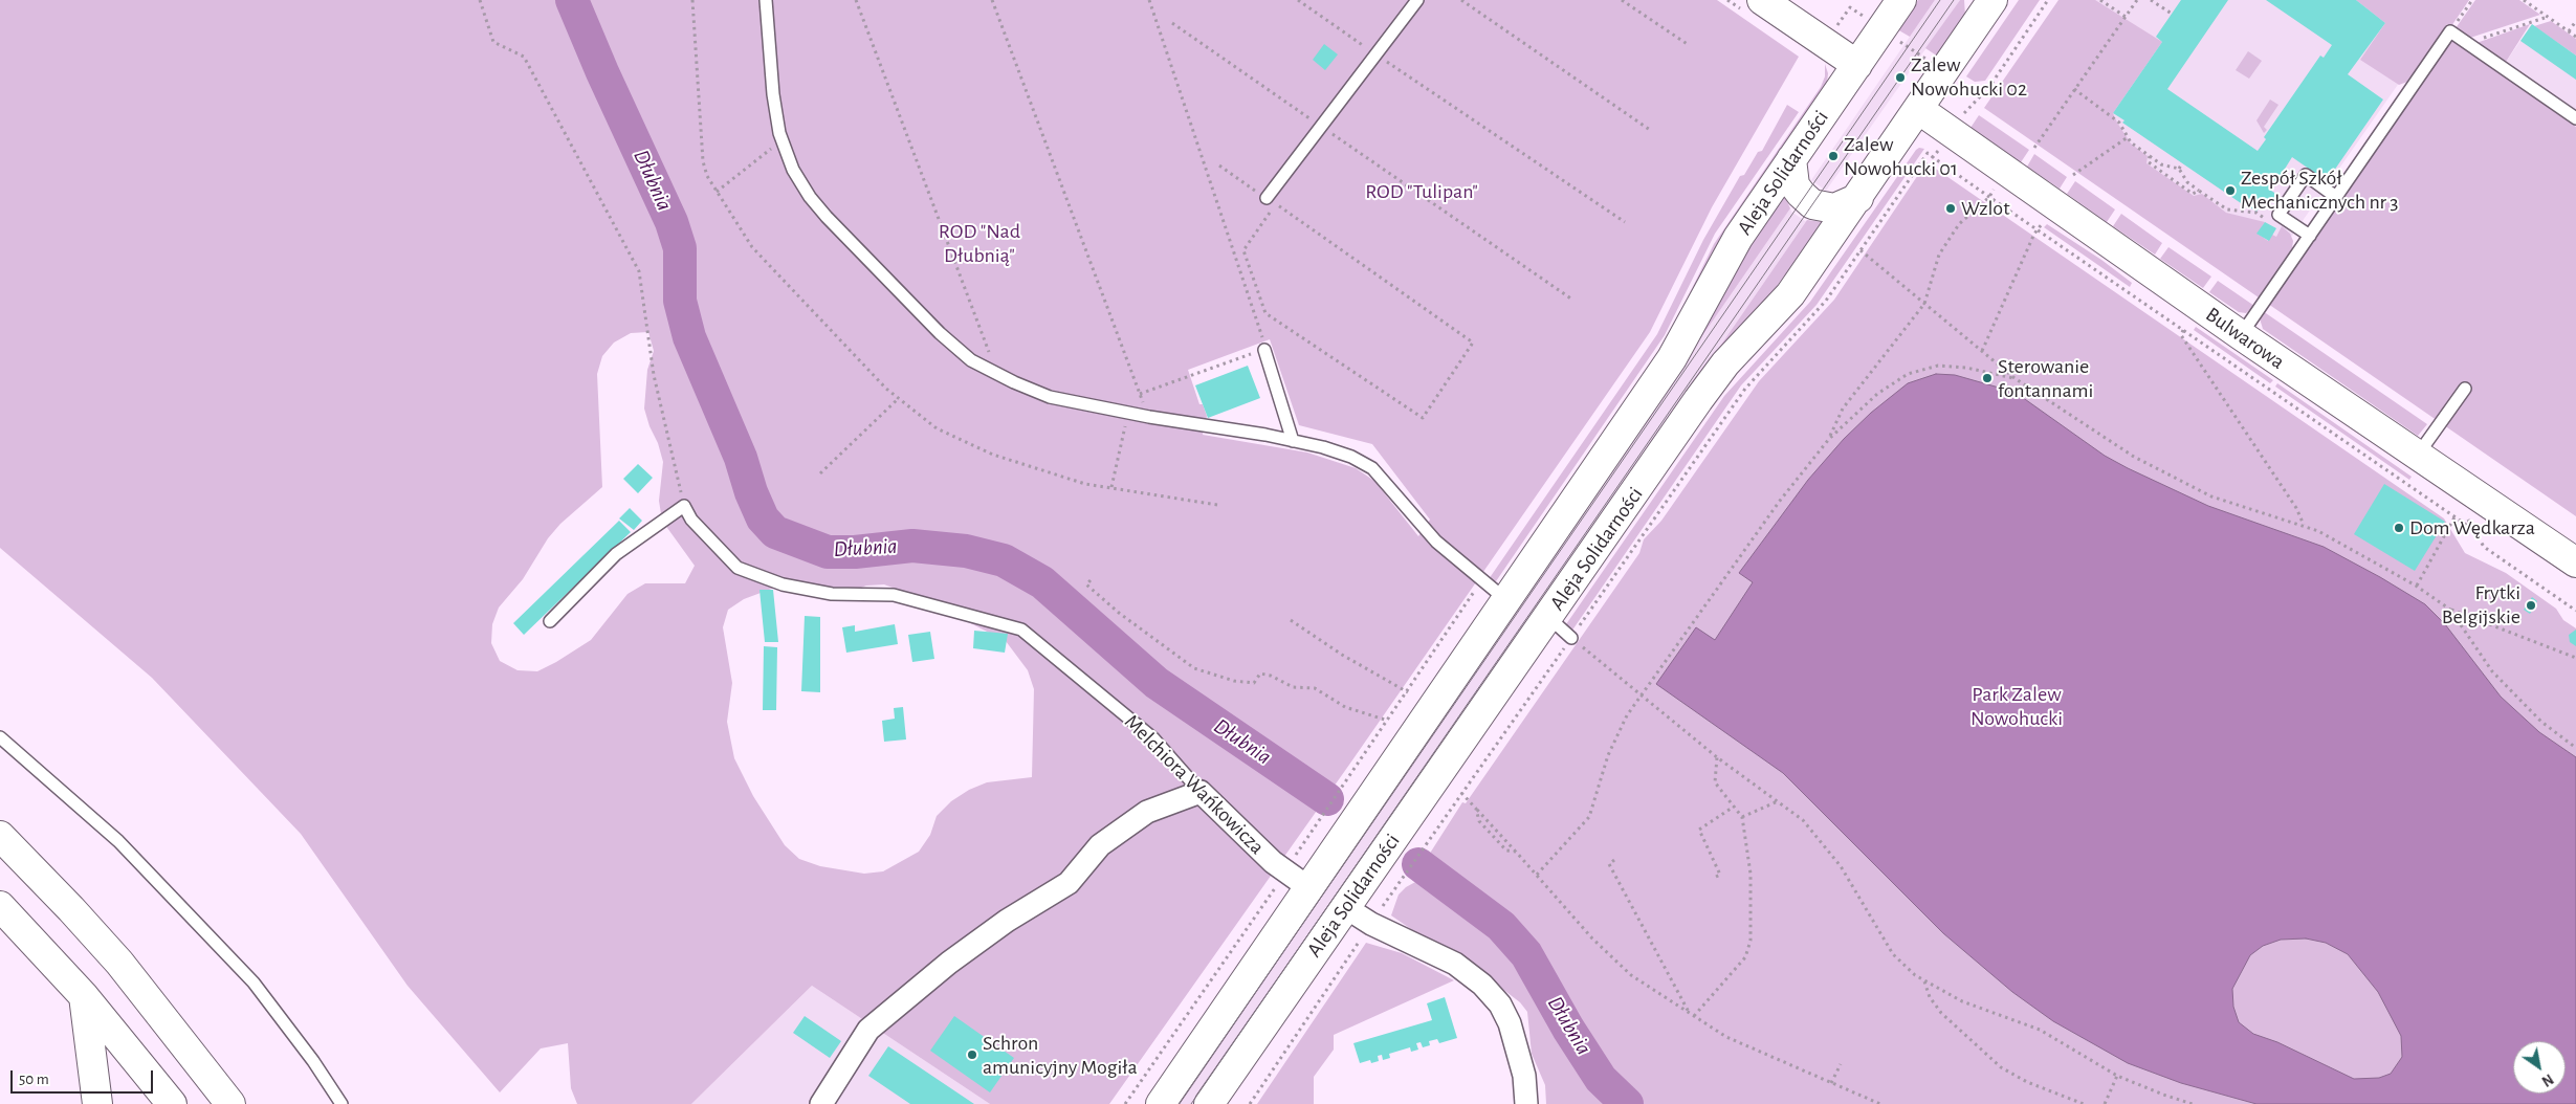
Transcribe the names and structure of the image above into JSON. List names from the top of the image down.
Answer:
{
  "streets": {
    "street": ["Aleja Solidarności", "Bulwarowa", "Melchiora Wańkowicza"]
  },
  "crossings": [
    ["Aleja Solidarności", "Bulwarowa"],
    ["Aleja Solidarności", "Melchiora Wańkowicza"]
  ],
  "water": ["Dłubnia"],
  "parks": ["ROD \"Tulipan\"", "ROD \"Nad Dłubnią\"", "Park Zalew Nowohucki"],
  "places": [
    "Zalew Nowohucki 02",
    "Zalew Nowohucki 01",
    "Zespół Szkół Mechanicznych nr 3",
    "Wzlot",
    "Sterowanie fontannami",
    "Dom Wędkarza",
    "Frytki Belgijskie",
    "Schron amunicyjny Mogiła"
  ],
  "scale_bar": "50 m",
  "north": "bottom right"
}
